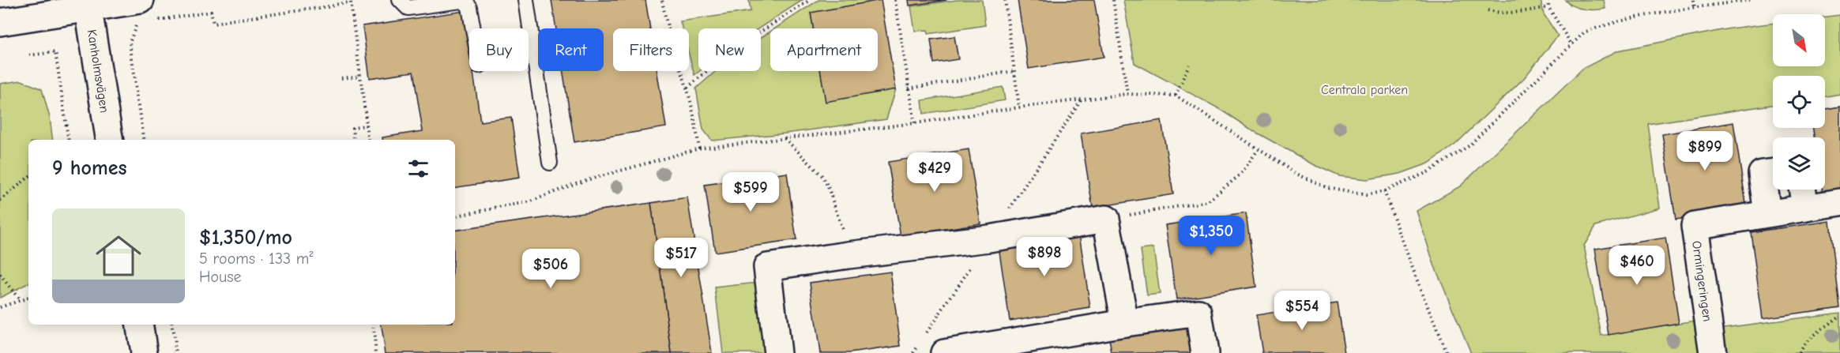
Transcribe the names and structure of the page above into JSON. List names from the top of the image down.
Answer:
{
  "streets": {
    "street": ["Kanholmsvägen", "Ormingeringen"]
  },
  "parks": ["Centrala parken"],
  "north": "bottom right",
  "page": {
    "chip": [
      "Buy",
      "Rent",
      "Filters",
      "New",
      "Apartment"
    ],
    "price": [
      "$899",
      "$429",
      "$599",
      "$1,350",
      "$898",
      "$517",
      "$460",
      "$506",
      "$554"
    ],
    "heading": "9 homes",
    "list": [
      {
        "name": "$1,350/mo",
        "note": "5 rooms · 133 m² · House"
      }
    ]
  }
}
